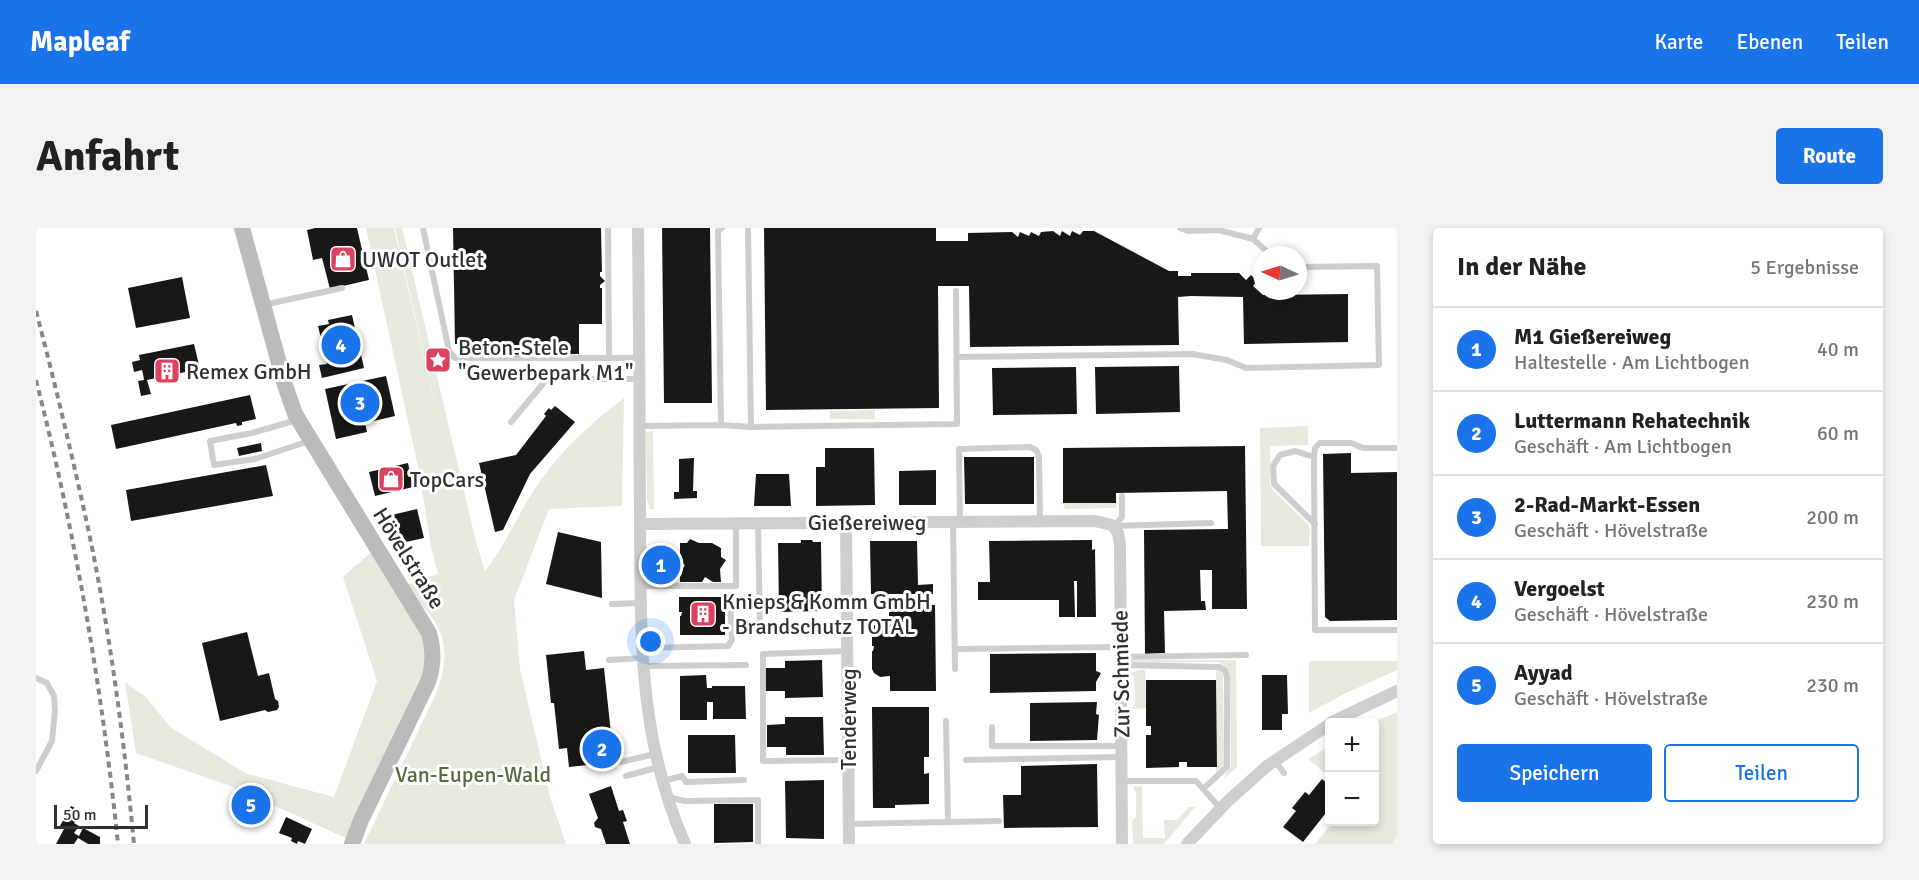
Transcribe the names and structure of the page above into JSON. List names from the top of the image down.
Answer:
{
  "streets": {
    "main road": ["Hövelstraße"],
    "street": ["Gießereiweg", "Zur Schmiede", "Tenderweg"]
  },
  "crossings": [
    ["Gießereiweg", "Zur Schmiede"],
    ["Gießereiweg", "Tenderweg"]
  ],
  "parks": ["Van-Eupen-Wald"],
  "places": {
    "shop": ["UWOT Outlet", "TopCars"],
    "place": ["Beton-Stele \"Gewerbepark M1\""],
    "building": ["Remex GmbH", "Knieps & Komm GmbH - Brandschutz TOTAL"]
  },
  "scale_bar": "50 m",
  "north": "left",
  "page": {
    "header": "Mapleaf",
    "nav": ["Karte", "Ebenen", "Teilen"],
    "buttons": [
      "Route",
      ["Speichern", "Teilen"]
    ],
    "title": "Anfahrt",
    "heading": ["In der Nähe", "5 Ergebnisse"],
    "list": [
      {
        "mark": "1",
        "name": "M1 Gießereiweg",
        "note": "Haltestelle · Am Lichtbogen",
        "value": "40 m"
      },
      {
        "mark": "2",
        "name": "Luttermann Rehatechnik",
        "note": "Geschäft · Am Lichtbogen",
        "value": "60 m"
      },
      {
        "mark": "3",
        "name": "2-Rad-Markt-Essen",
        "note": "Geschäft · Hövelstraße",
        "value": "200 m"
      },
      {
        "mark": "4",
        "name": "Vergoelst",
        "note": "Geschäft · Hövelstraße",
        "value": "230 m"
      },
      {
        "mark": "5",
        "name": "Ayyad",
        "note": "Geschäft · Hövelstraße",
        "value": "230 m"
      }
    ],
    "pins": [
      "4",
      "3",
      "1",
      "2",
      "5"
    ],
    "map_buttons": ["+", "−"],
    "scale": "50 m"
  }
}
